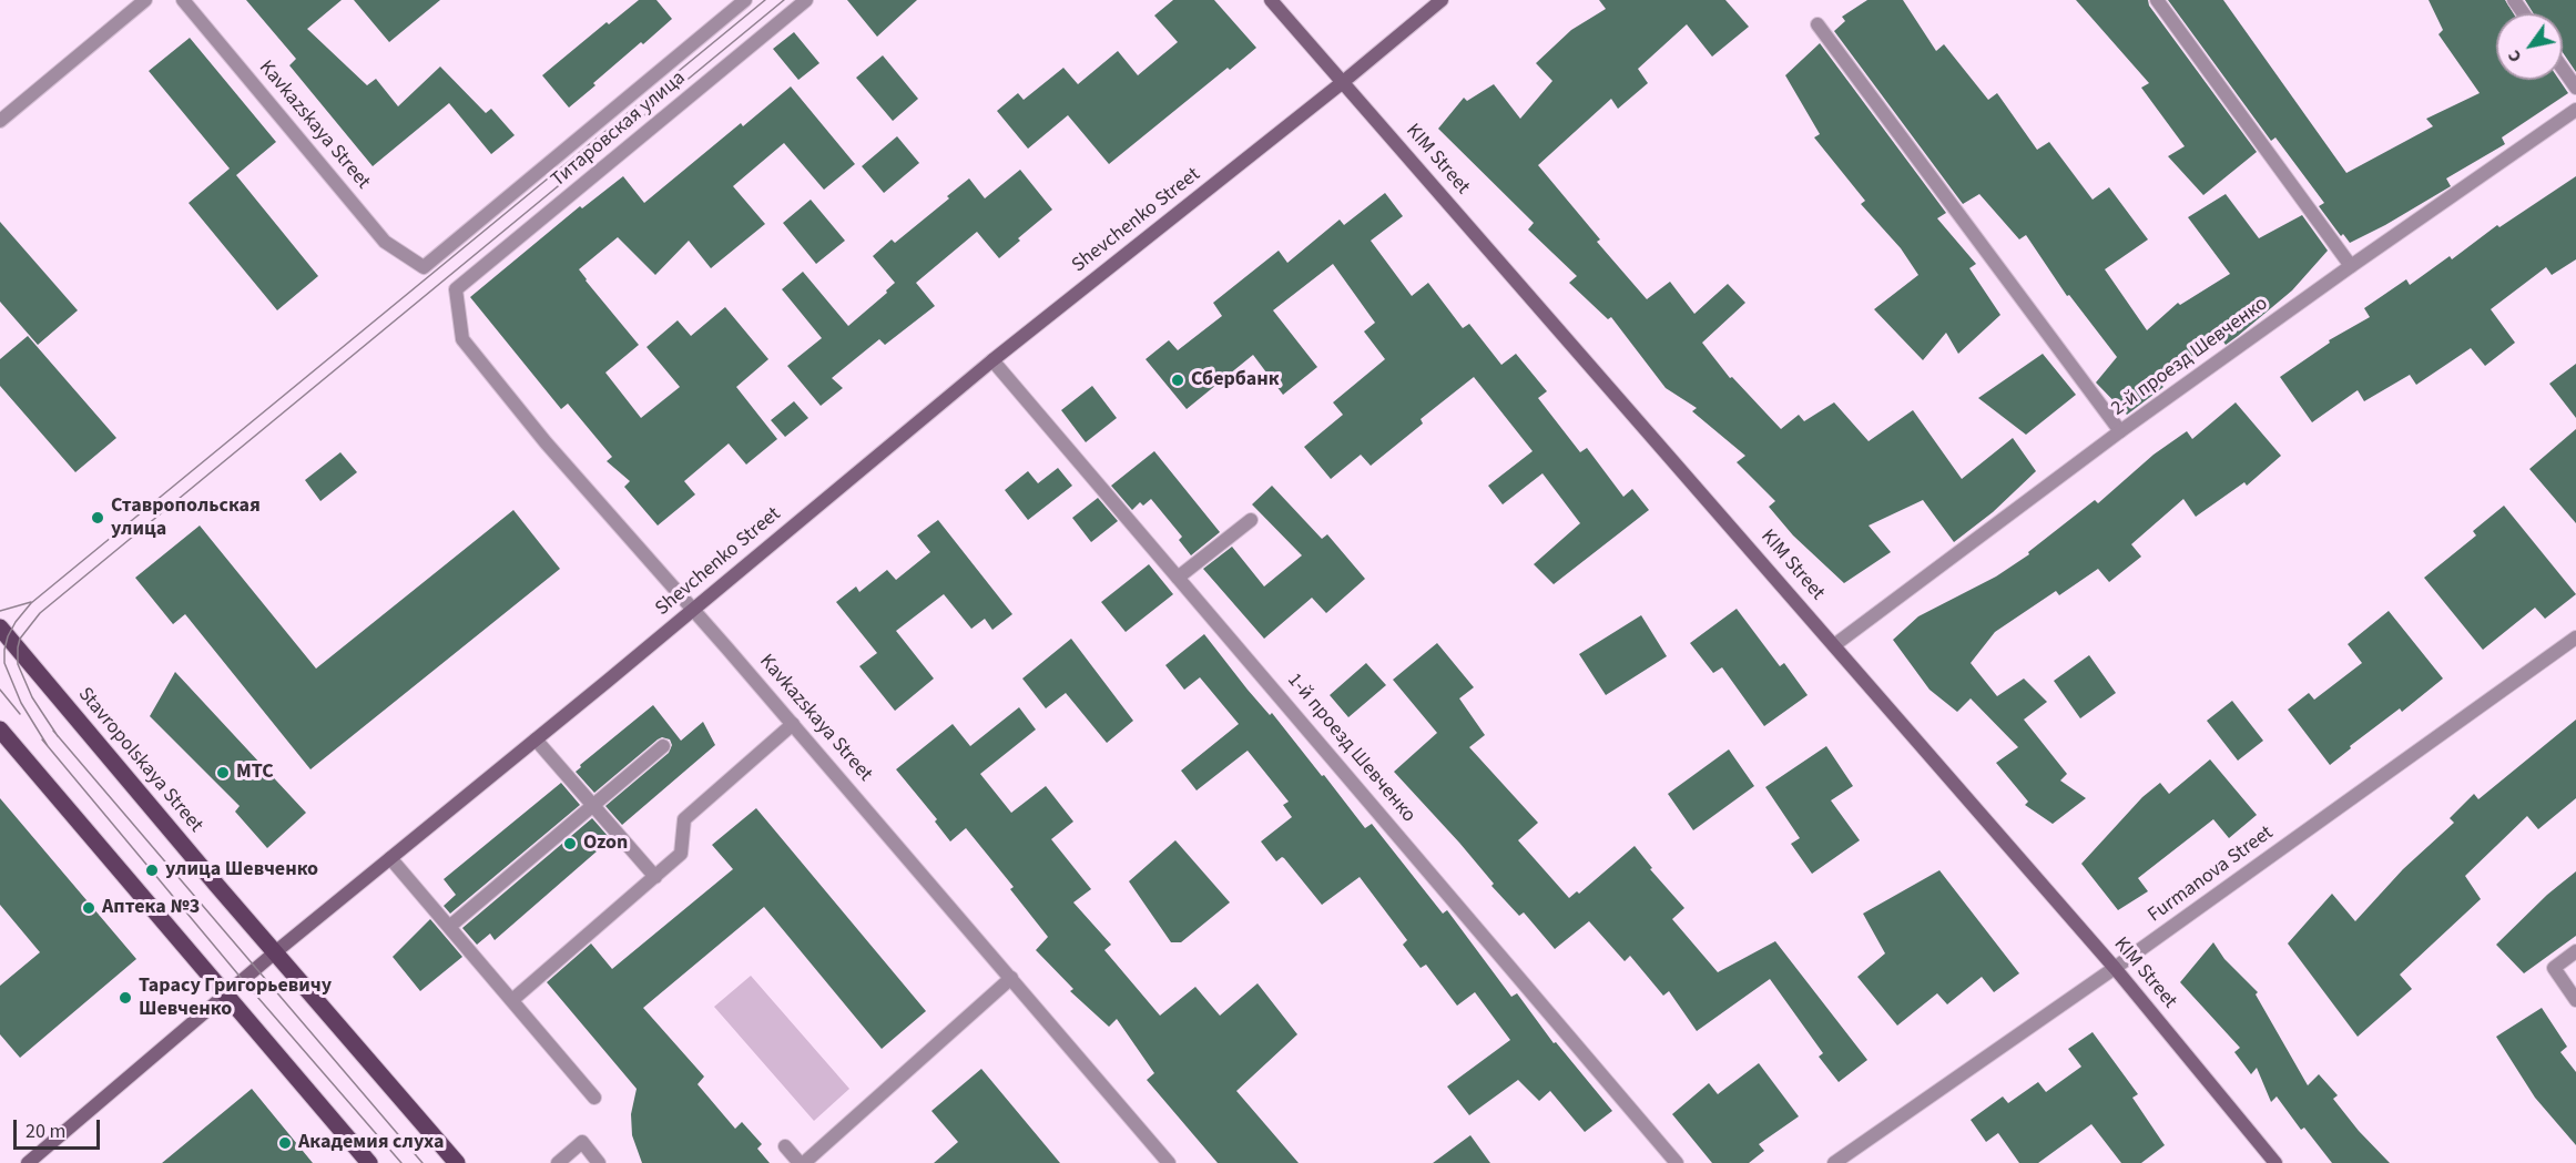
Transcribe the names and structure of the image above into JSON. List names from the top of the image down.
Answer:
{
  "streets": {
    "main road": ["Stavropolskaya Street"],
    "street": [
      "Kavkazskaya Street",
      "Титаровская улица",
      "KIM Street",
      "Shevchenko Street",
      "2-й проезд Шевченко",
      "1-й проезд Шевченко",
      "Furmanova Street"
    ]
  },
  "crossings": [
    ["Kavkazskaya Street", "Титаровская улица"],
    ["Kavkazskaya Street", "Shevchenko Street"],
    ["KIM Street", "Shevchenko Street"],
    ["KIM Street", "2-й проезд Шевченко"],
    ["KIM Street", "Furmanova Street"],
    ["Shevchenko Street", "1-й проезд Шевченко"],
    ["Shevchenko Street", "Stavropolskaya Street"]
  ],
  "places": [
    "Сбербанк",
    "Ставропольская улица",
    "МТС",
    "Ozon",
    "улица Шевченко",
    "Аптека №3",
    "Тарасу Григорьевичу Шевченко",
    "Академия слуха"
  ],
  "scale_bar": "20 m",
  "north": "bottom left"
}
